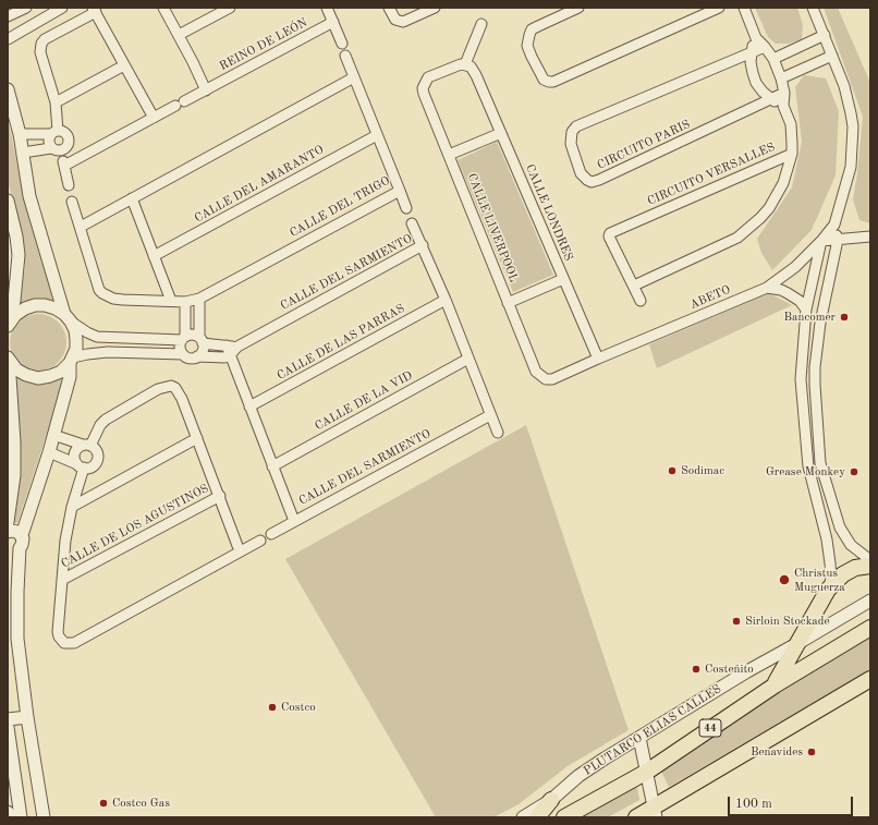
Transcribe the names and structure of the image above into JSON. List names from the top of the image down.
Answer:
{
  "streets": {
    "main road": ["44"],
    "street": [
      "REINO DE LEÓN",
      "CIRCUITO PARIS",
      "CIRCUITO VERSALLES",
      "CALLE DEL AMARANTO",
      "CALLE DEL TRIGO",
      "CALLE LONDRES",
      "CALLE LIVERPOOL",
      "CALLE DEL SARMIENTO",
      "ABETO",
      "CALLE DE LAS PARRAS",
      "CALLE DE LA VID",
      "CALLE DE LOS AGUSTINOS",
      "PLUTARCO ELIAS CALLES"
    ]
  },
  "crossings": [
    ["CALLE DEL AMARANTO", "CALLE DEL TRIGO"],
    ["CALLE LONDRES", "CALLE LIVERPOOL"],
    ["CALLE LONDRES", "ABETO"],
    ["CALLE LIVERPOOL", "ABETO"],
    ["CALLE DEL SARMIENTO", "CALLE DE LAS PARRAS"],
    ["CALLE DEL SARMIENTO", "CALLE DE LA VID"]
  ],
  "places": [
    "Bancomer",
    "Sodimac",
    "Grease Monkey",
    "Christus Muguerza",
    "Sirloin Stockade",
    "Costeñito",
    "Costco",
    "Benavides",
    "Costco Gas"
  ],
  "scale_bar": "100 m"
}
